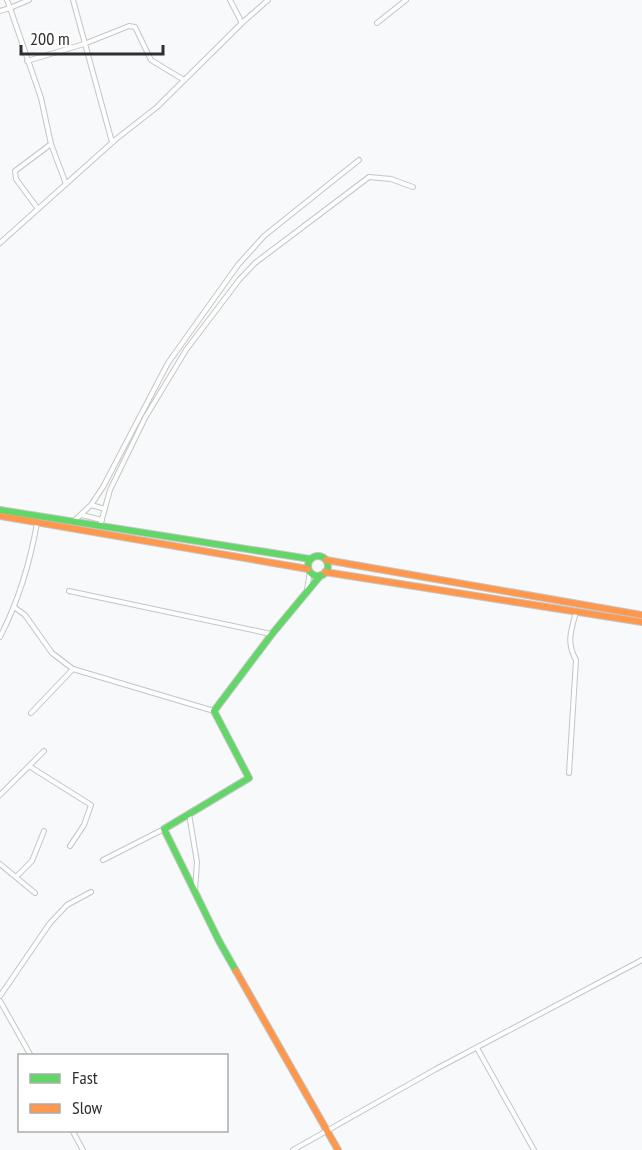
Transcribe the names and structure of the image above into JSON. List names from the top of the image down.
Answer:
{
  "legend": ["Fast", "Slow"],
  "scale_bar": "200 m"
}
